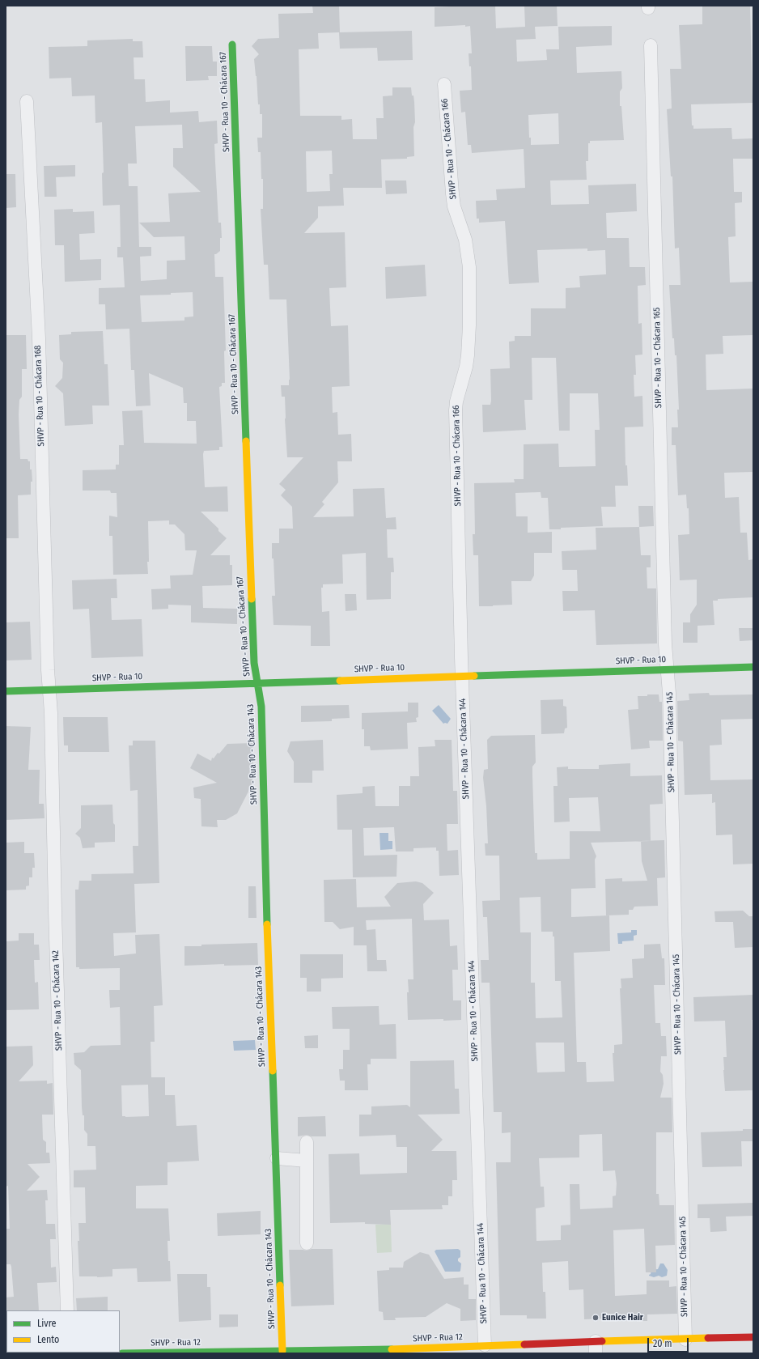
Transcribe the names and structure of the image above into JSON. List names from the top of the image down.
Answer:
{
  "streets": {
    "street": [
      "SHVP - Rua 10 - Chácara 167",
      "SHVP - Rua 10 - Chácara 166",
      "SHVP - Rua 10 - Chácara 165",
      "SHVP - Rua 10 - Chácara 168",
      "SHVP - Rua 10",
      "SHVP - Rua 10 - Chácara 145",
      "SHVP - Rua 10 - Chácara 144",
      "SHVP - Rua 10 - Chácara 143",
      "SHVP - Rua 10 - Chácara 142",
      "SHVP - Rua 12"
    ]
  },
  "crossings": [
    ["SHVP - Rua 10 - Chácara 167", "SHVP - Rua 10"],
    ["SHVP - Rua 10 - Chácara 167", "SHVP - Rua 10 - Chácara 143"],
    ["SHVP - Rua 10 - Chácara 166", "SHVP - Rua 10"],
    ["SHVP - Rua 10 - Chácara 166", "SHVP - Rua 10 - Chácara 144"],
    ["SHVP - Rua 10 - Chácara 165", "SHVP - Rua 10"],
    ["SHVP - Rua 10 - Chácara 165", "SHVP - Rua 10 - Chácara 145"],
    ["SHVP - Rua 10 - Chácara 168", "SHVP - Rua 10"],
    ["SHVP - Rua 10 - Chácara 168", "SHVP - Rua 10 - Chácara 142"],
    ["SHVP - Rua 10", "SHVP - Rua 10 - Chácara 145"],
    ["SHVP - Rua 10", "SHVP - Rua 10 - Chácara 144"],
    ["SHVP - Rua 10", "SHVP - Rua 10 - Chácara 143"],
    ["SHVP - Rua 10", "SHVP - Rua 10 - Chácara 142"],
    ["SHVP - Rua 10 - Chácara 145", "SHVP - Rua 12"],
    ["SHVP - Rua 10 - Chácara 144", "SHVP - Rua 12"],
    ["SHVP - Rua 10 - Chácara 143", "SHVP - Rua 12"]
  ],
  "places": ["Eunice Hair"],
  "legend": ["Livre", "Lento"],
  "scale_bar": "20 m"
}
